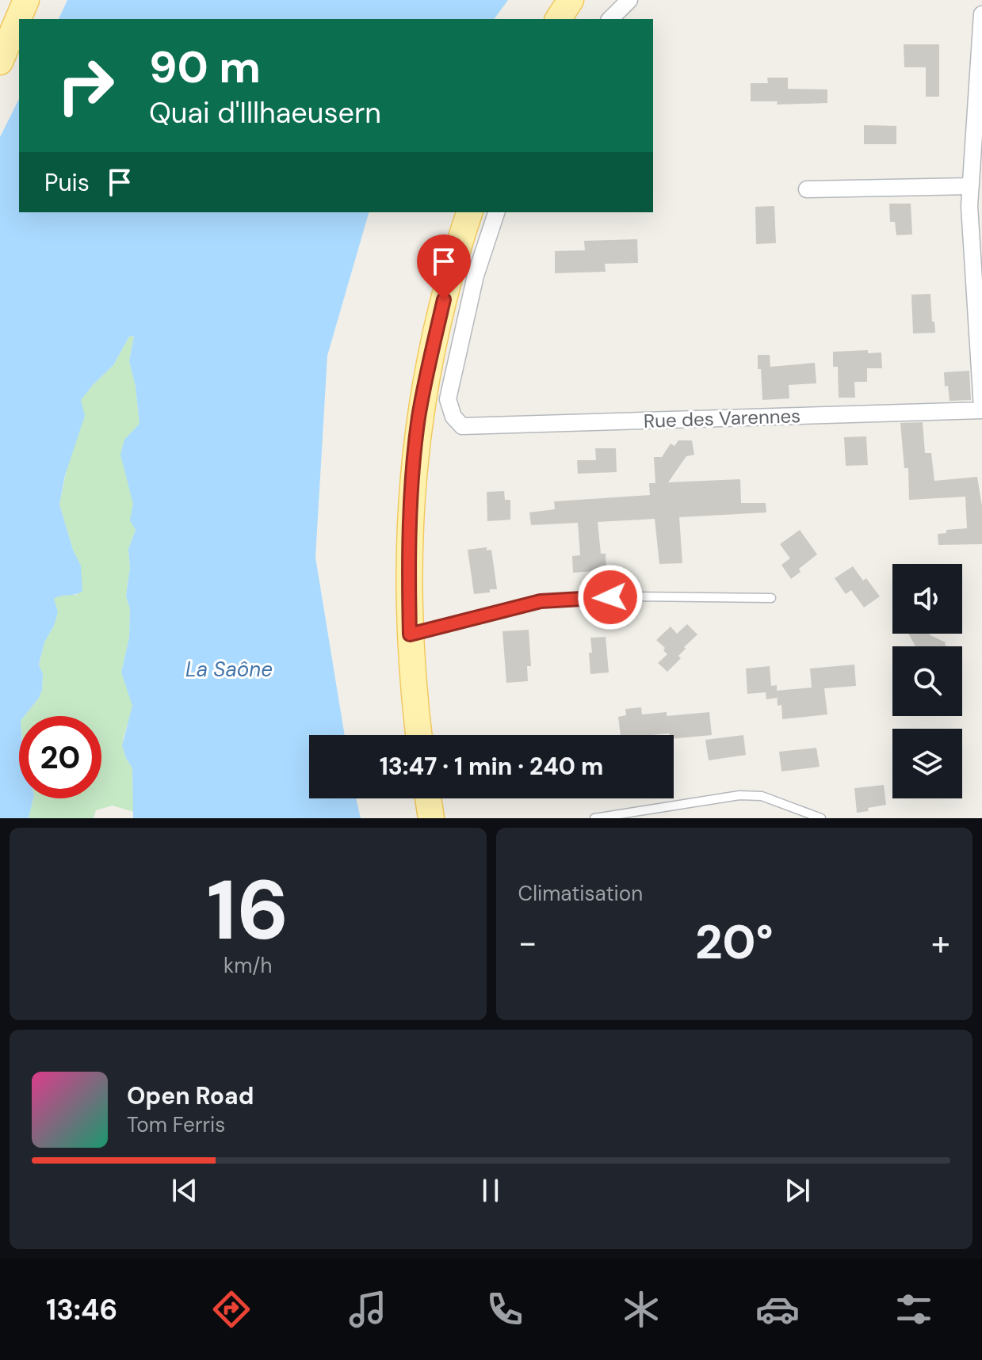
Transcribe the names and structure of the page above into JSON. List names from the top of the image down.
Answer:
{
  "streets": {
    "street": ["Rue des Varennes"]
  },
  "water": ["La Saône"],
  "page": {
    "turn": ["90 m", "Quai d'Illhaeusern"],
    "then": "Puis",
    "limit": "20",
    "trip": "13:47 · 1 min · 240 m",
    "tile": [
      ["16", "km/h"],
      "Climatisation"
    ],
    "heat": ["−", "20°", "+"],
    "song": ["Open Road", "Tom Ferris"],
    "tabs": "13:46"
  }
}
